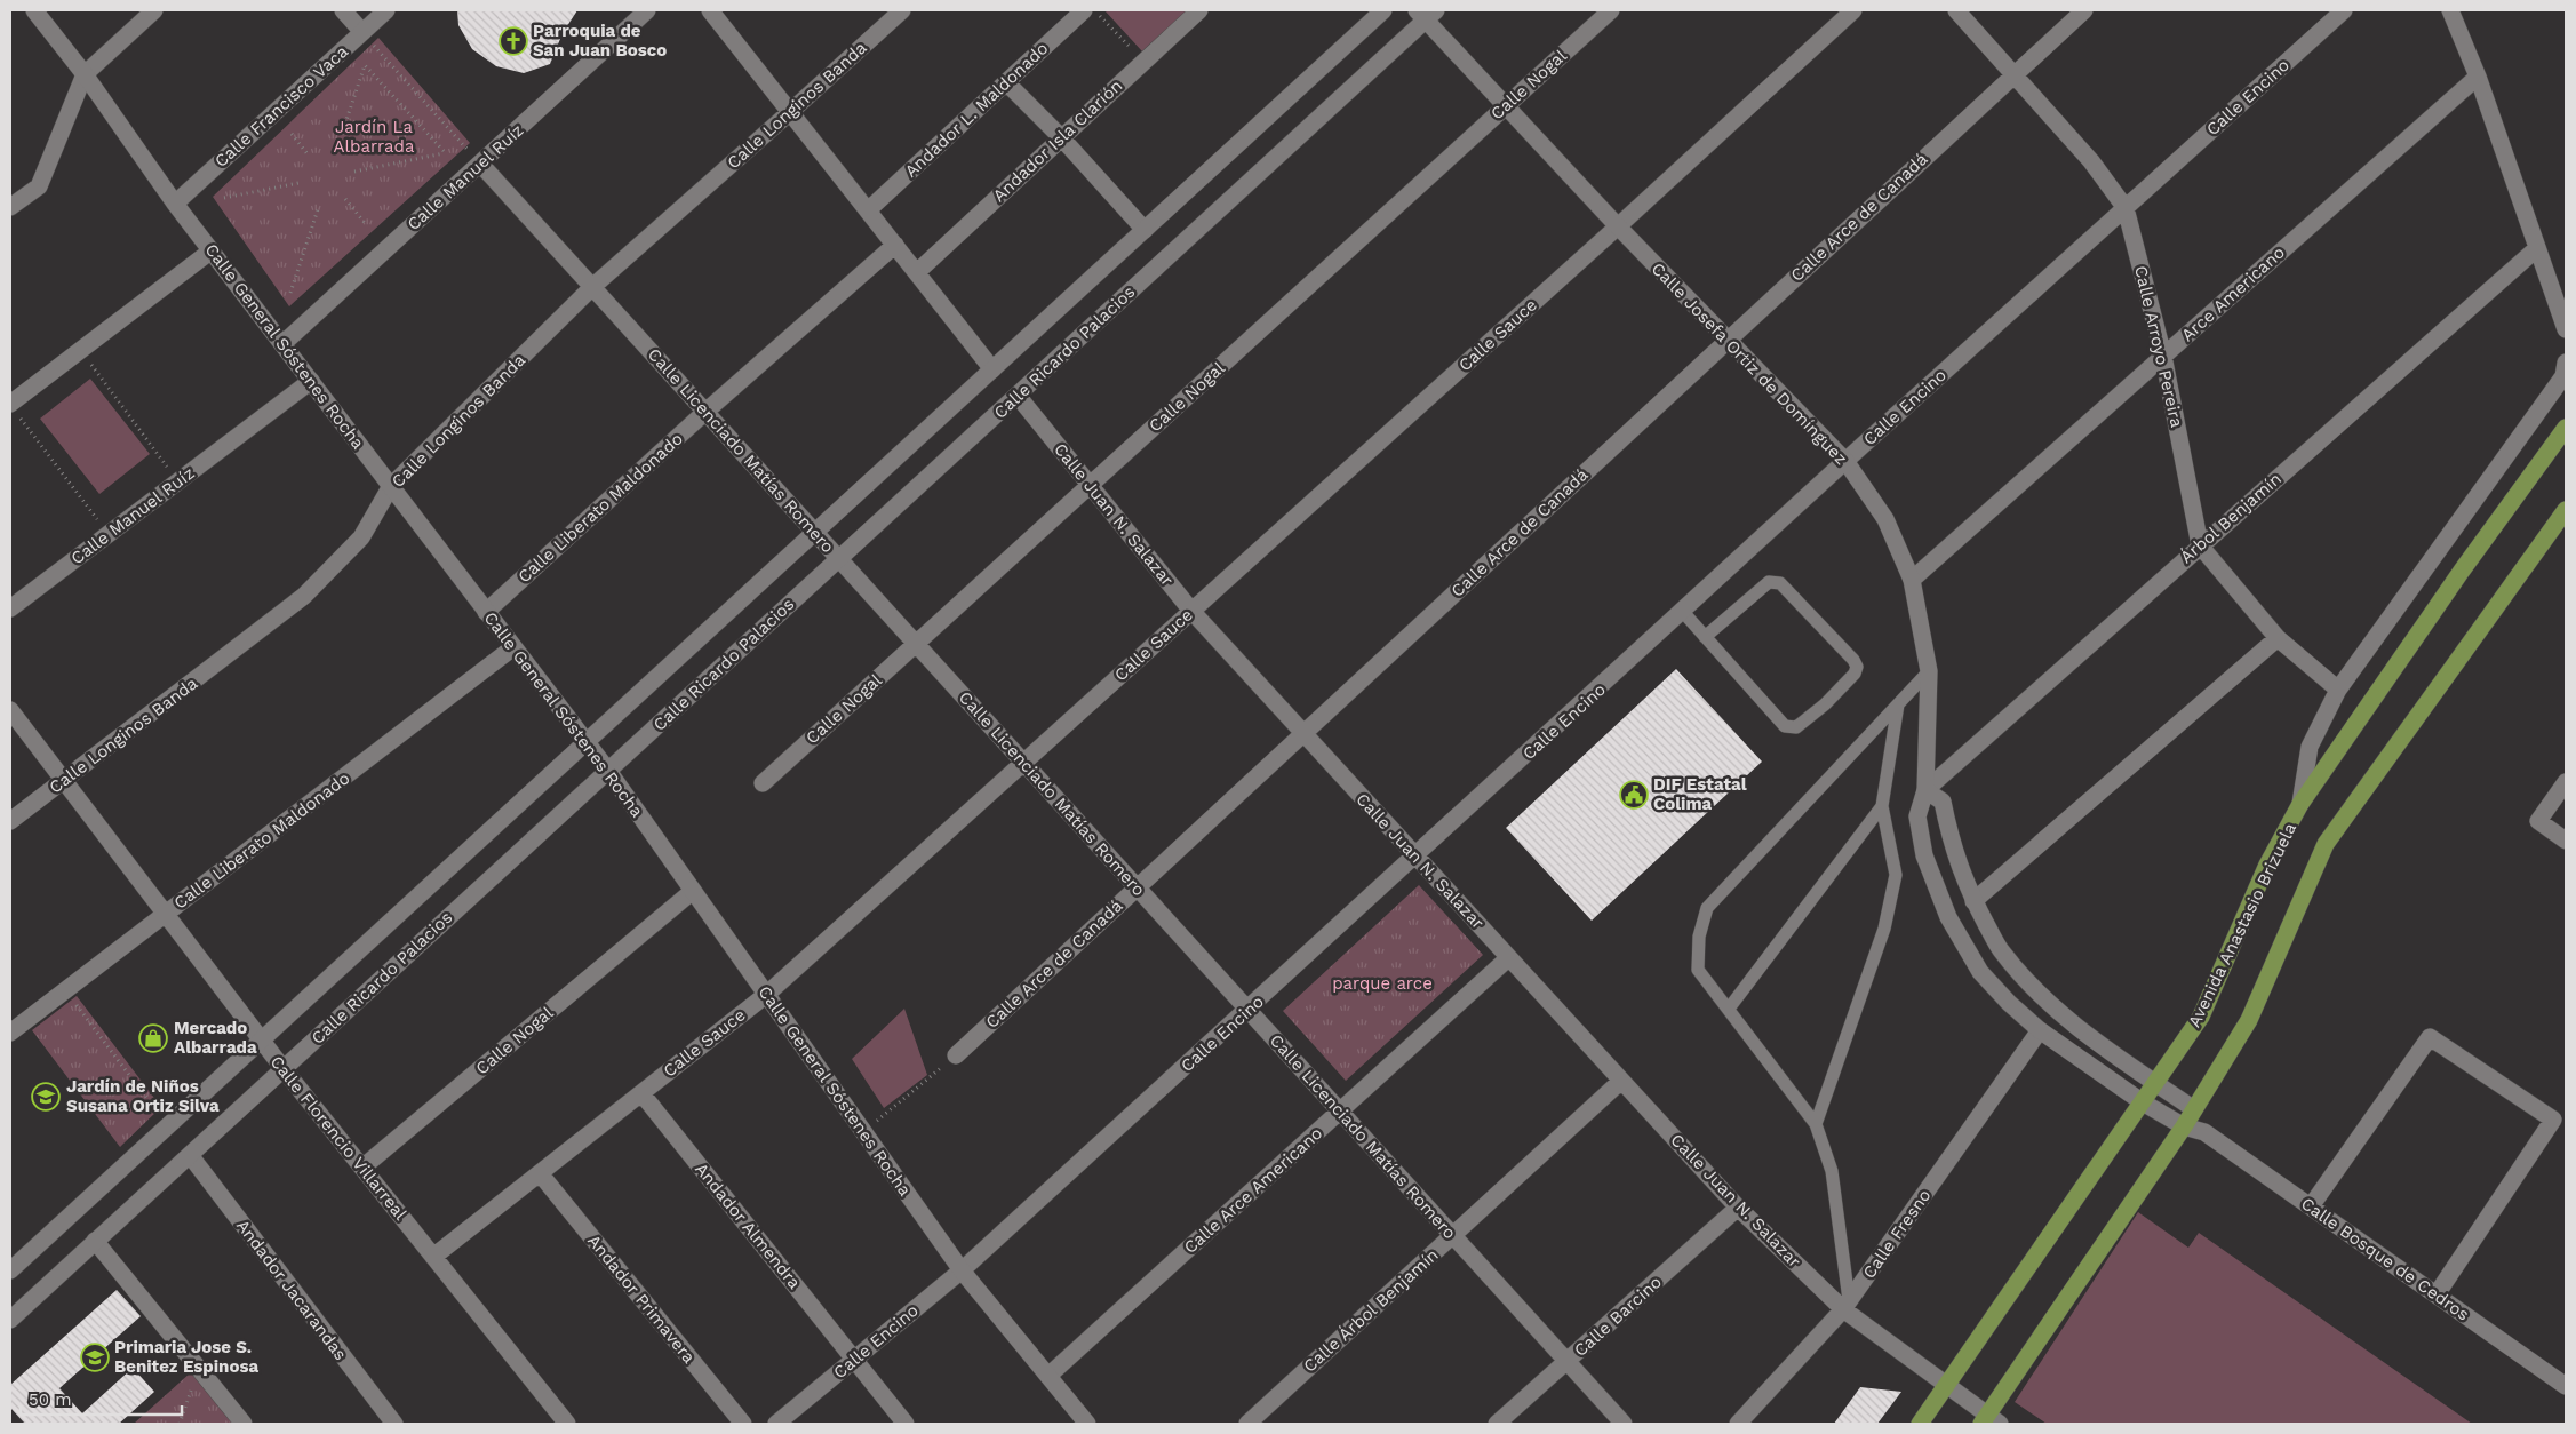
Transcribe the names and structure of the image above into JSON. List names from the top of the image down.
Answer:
{
  "streets": {
    "main road": ["Avenida Anastasio Brizuela"],
    "street": [
      "Calle Nogal",
      "Calle Encino",
      "Calle Longinos Banda",
      "Calle Francisco Vaca",
      "Andador L. Maldonado",
      "Andador Isla Clarión",
      "Calle Manuel Ruíz",
      "Calle Arce de Canadá",
      "Arce Americano",
      "Calle Sauce",
      "Calle General Sóstenes Rocha",
      "Calle Arroyo Pereira",
      "Calle Ricardo Palacios",
      "Calle Josefa Ortiz de Domínguez",
      "Calle Licenciado Matías Romero",
      "Calle Liberato Maldonado",
      "Calle Juan N. Salazar",
      "Árbol Benjamín",
      "Calle Florencio Villarreal",
      "Calle Arce Americano",
      "Andador Almendra",
      "Calle Fresno",
      "Calle Bosque de Cedros",
      "Andador Jacarandas",
      "Andador Primavera",
      "Calle Árbol Benjamín",
      "Calle Barcino"
    ]
  },
  "crossings": [
    ["Calle Nogal", "Calle General Sóstenes Rocha"],
    ["Calle Nogal", "Calle Josefa Ortiz de Domínguez"],
    ["Calle Nogal", "Calle Licenciado Matías Romero"],
    ["Calle Nogal", "Calle Juan N. Salazar"],
    ["Calle Nogal", "Calle Florencio Villarreal"],
    ["Calle Encino", "Calle General Sóstenes Rocha"],
    ["Calle Encino", "Calle Arroyo Pereira"],
    ["Calle Encino", "Calle Josefa Ortiz de Domínguez"],
    ["Calle Encino", "Calle Licenciado Matías Romero"],
    ["Calle Encino", "Calle Juan N. Salazar"],
    ["Calle Encino", "Andador Almendra"],
    ["Calle Longinos Banda", "Calle General Sóstenes Rocha"],
    ["Calle Longinos Banda", "Calle Licenciado Matías Romero"],
    ["Calle Longinos Banda", "Calle Florencio Villarreal"],
    ["Calle Francisco Vaca", "Calle General Sóstenes Rocha"],
    ["Calle Manuel Ruíz", "Calle General Sóstenes Rocha"],
    ["Calle Manuel Ruíz", "Calle Licenciado Matías Romero"],
    ["Calle Arce de Canadá", "Calle Arroyo Pereira"],
    ["Calle Arce de Canadá", "Calle Josefa Ortiz de Domínguez"],
    ["Calle Arce de Canadá", "Calle Licenciado Matías Romero"],
    ["Calle Arce de Canadá", "Calle Juan N. Salazar"],
    ["Arce Americano", "Calle Arroyo Pereira"],
    ["Arce Americano", "Calle Josefa Ortiz de Domínguez"],
    ["Calle Sauce", "Calle General Sóstenes Rocha"],
    ["Calle Sauce", "Calle Josefa Ortiz de Domínguez"],
    ["Calle Sauce", "Calle Licenciado Matías Romero"],
    ["Calle Sauce", "Calle Juan N. Salazar"],
    ["Calle Sauce", "Calle Florencio Villarreal"],
    ["Calle Sauce", "Andador Almendra"],
    ["Calle Sauce", "Andador Primavera"],
    ["Calle General Sóstenes Rocha", "Calle Ricardo Palacios"],
    ["Calle General Sóstenes Rocha", "Calle Liberato Maldonado"],
    ["Calle General Sóstenes Rocha", "Calle Arce Americano"],
    ["Calle Arroyo Pereira", "Árbol Benjamín"],
    ["Calle Ricardo Palacios", "Calle Josefa Ortiz de Domínguez"],
    ["Calle Ricardo Palacios", "Calle Licenciado Matías Romero"],
    ["Calle Ricardo Palacios", "Calle Juan N. Salazar"],
    ["Calle Ricardo Palacios", "Calle Florencio Villarreal"],
    ["Calle Ricardo Palacios", "Andador Jacarandas"],
    ["Calle Josefa Ortiz de Domínguez", "Árbol Benjamín"],
    ["Calle Josefa Ortiz de Domínguez", "Avenida Anastasio Brizuela"],
    ["Calle Josefa Ortiz de Domínguez", "Calle Fresno"],
    ["Calle Josefa Ortiz de Domínguez", "Calle Bosque de Cedros"],
    ["Calle Licenciado Matías Romero", "Calle Liberato Maldonado"],
    ["Calle Licenciado Matías Romero", "Calle Arce Americano"],
    ["Calle Licenciado Matías Romero", "Calle Árbol Benjamín"],
    ["Calle Licenciado Matías Romero", "Calle Barcino"],
    ["Calle Liberato Maldonado", "Calle Florencio Villarreal"],
    ["Calle Juan N. Salazar", "Avenida Anastasio Brizuela"],
    ["Calle Juan N. Salazar", "Calle Arce Americano"],
    ["Calle Juan N. Salazar", "Calle Fresno"],
    ["Calle Juan N. Salazar", "Calle Árbol Benjamín"],
    ["Calle Juan N. Salazar", "Calle Barcino"]
  ],
  "parks": ["Jardín La Albarrada", "parque arce"],
  "places": {
    "church": ["Parroquia de San Juan Bosco"],
    "public building": ["DIF Estatal Colima"],
    "shop": ["Mercado Albarrada"],
    "school or university": ["Jardín de Niños Susana Ortiz Silva", "Primaria Jose S. Benitez Espinosa"]
  },
  "scale_bar": "50 m"
}
